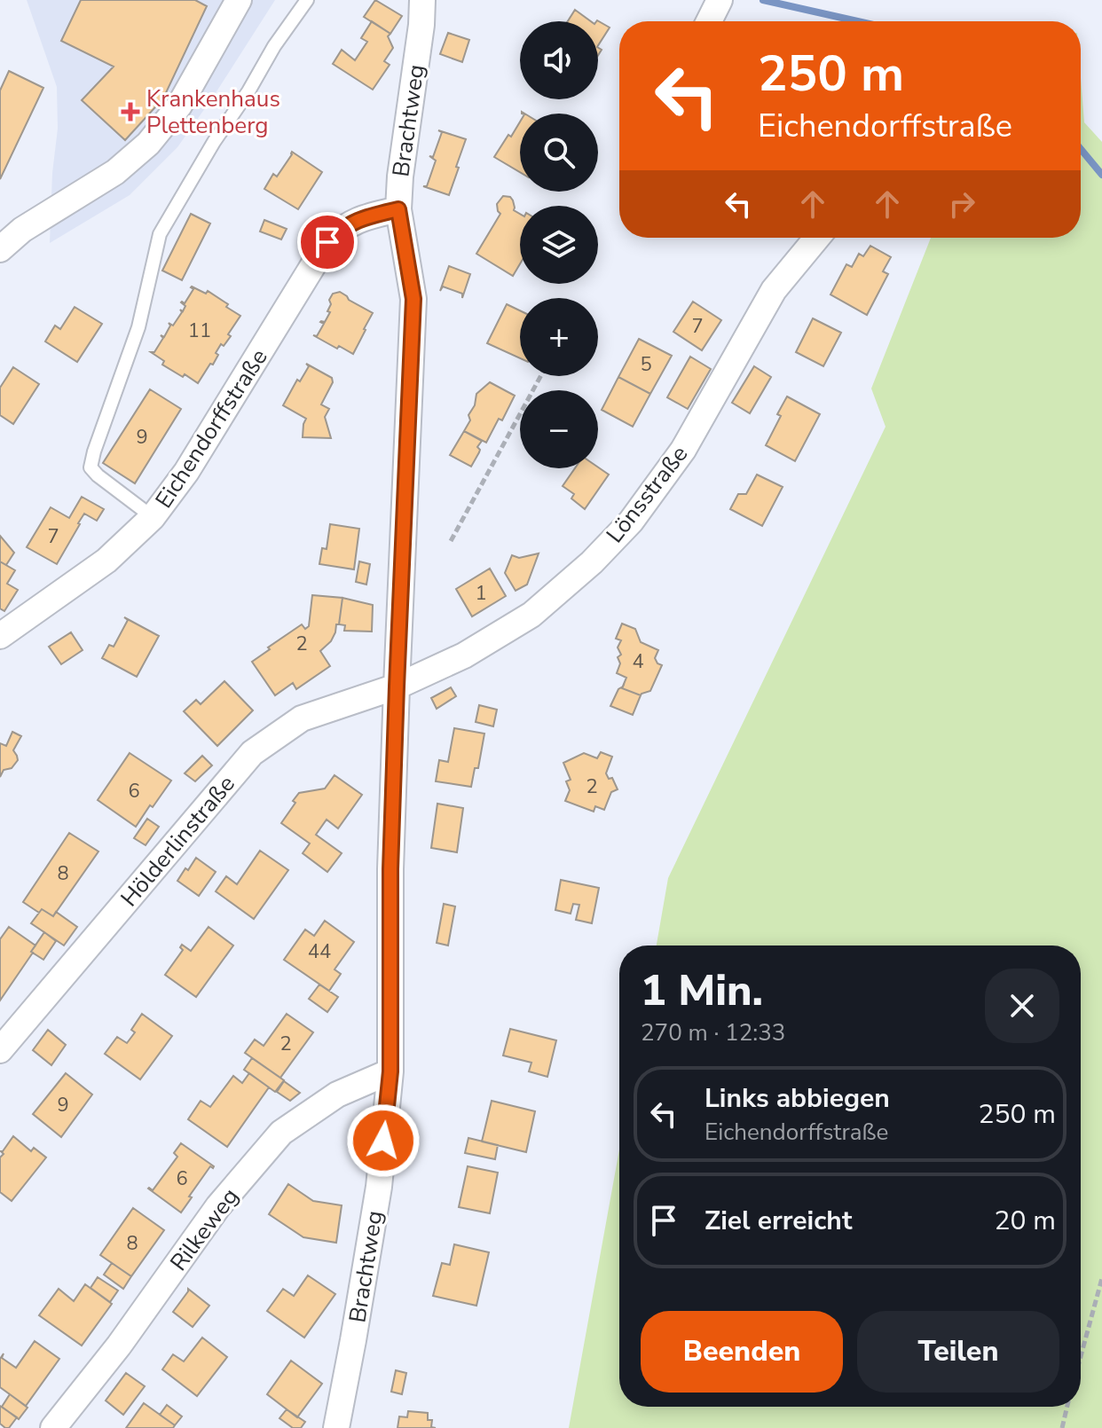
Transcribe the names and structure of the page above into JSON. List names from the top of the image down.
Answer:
{
  "streets": {
    "street": [
      "Brachtweg",
      "Eichendorffstraße",
      "Lönsstraße",
      "Hölderlinstraße",
      "Rilkeweg"
    ]
  },
  "crossings": [
    ["Brachtweg", "Eichendorffstraße"],
    ["Brachtweg", "Lönsstraße"],
    ["Brachtweg", "Hölderlinstraße"],
    ["Brachtweg", "Rilkeweg"],
    ["Lönsstraße", "Hölderlinstraße"]
  ],
  "places": {
    "health": ["Krankenhaus Plettenberg"]
  },
  "house_numbers": [
    "7",
    "11",
    "5",
    "9",
    "7",
    "1",
    "2",
    "4",
    "2",
    "6",
    "8",
    "44",
    "2",
    "9",
    "6",
    "8"
  ],
  "page": {
    "map_buttons": ["+", "−"],
    "turn": ["250 m", "Eichendorffstraße"],
    "heading": ["1 Min.", "270 m · 12:33"],
    "list": [
      {
        "name": "Links abbiegen",
        "note": "Eichendorffstraße",
        "value": "250 m"
      },
      {
        "name": "Ziel erreicht",
        "value": "20 m"
      }
    ],
    "buttons": ["Beenden", "Teilen"]
  }
}
